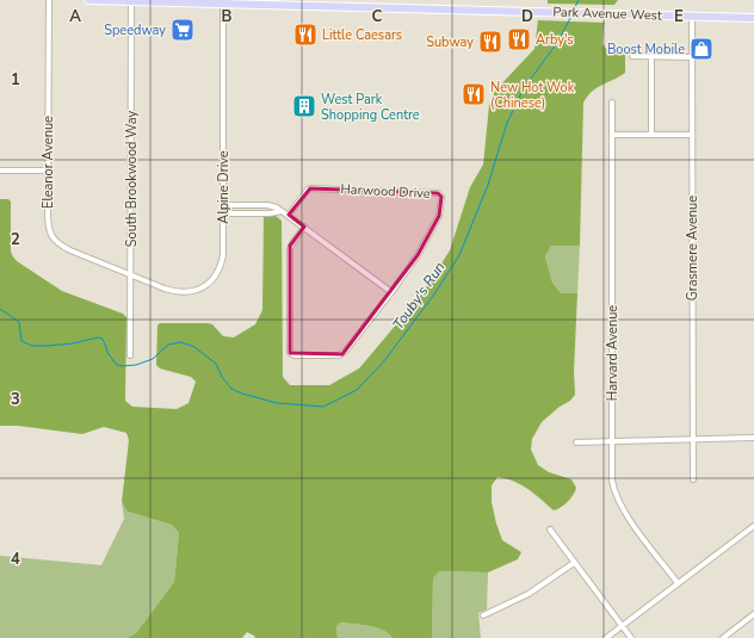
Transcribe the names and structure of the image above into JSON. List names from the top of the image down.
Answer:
{
  "streets": {
    "main road": ["Park Avenue West"],
    "street": [
      "Eleanor Avenue",
      "South Brookwood Way",
      "Alpine Drive",
      "Harwood Drive",
      "Grasmere Avenue",
      "Harvard Avenue"
    ]
  },
  "crossings": [
    ["Park Avenue West", "South Brookwood Way"],
    ["Park Avenue West", "Alpine Drive"],
    ["Park Avenue West", "Grasmere Avenue"],
    ["Eleanor Avenue", "South Brookwood Way"],
    ["Eleanor Avenue", "Alpine Drive"],
    ["South Brookwood Way", "Alpine Drive"]
  ],
  "water": ["Touby's Run"],
  "places": {
    "supermarket": ["Speedway"],
    "restaurant": [
      "Little Caesars",
      "Arby's",
      "Subway",
      "New Hot Wok (Chinese)"
    ],
    "shop": ["Boost Mobile"],
    "building": ["West Park Shopping Centre"]
  },
  "grid": {
    "columns": [
      "A",
      "B",
      "C",
      "D",
      "E"
    ],
    "rows": [
      "1",
      "2",
      "3",
      "4"
    ]
  }
}
